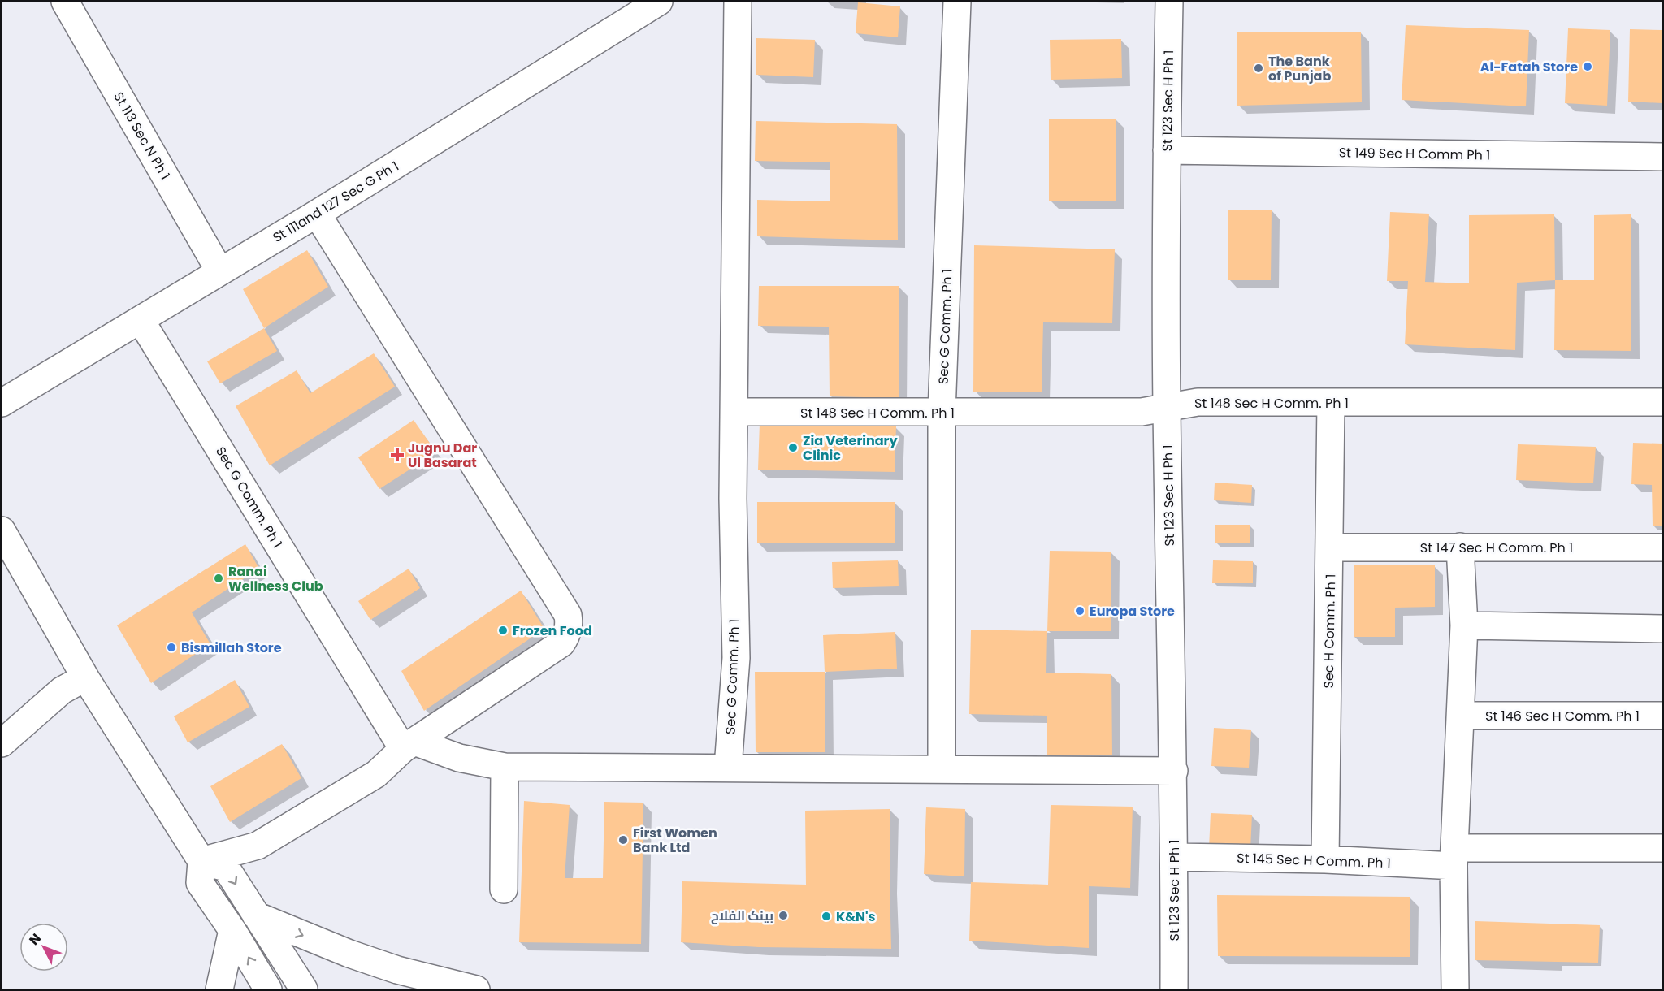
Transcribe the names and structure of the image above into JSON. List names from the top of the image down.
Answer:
{
  "streets": {
    "street": [
      "St 123 Sec H Ph 1",
      "St 113 Sec N Ph 1",
      "St 149 Sec H Comm Ph 1",
      "St 111and 127 Sec G Ph 1",
      "Sec G Comm. Ph 1",
      "St 148 Sec H Comm. Ph 1",
      "St 147 Sec H Comm. Ph 1",
      "Sec H Comm. Ph 1",
      "St 146 Sec H Comm. Ph 1",
      "St 145 Sec H Comm. Ph 1"
    ]
  },
  "crossings": [
    ["St 123 Sec H Ph 1", "St 149 Sec H Comm Ph 1"],
    ["St 123 Sec H Ph 1", "St 148 Sec H Comm. Ph 1"],
    ["St 123 Sec H Ph 1", "St 145 Sec H Comm. Ph 1"],
    ["St 113 Sec N Ph 1", "St 111and 127 Sec G Ph 1"],
    ["St 111and 127 Sec G Ph 1", "Sec G Comm. Ph 1"],
    ["Sec G Comm. Ph 1", "St 148 Sec H Comm. Ph 1"],
    ["St 148 Sec H Comm. Ph 1", "Sec H Comm. Ph 1"],
    ["St 147 Sec H Comm. Ph 1", "Sec H Comm. Ph 1"],
    ["Sec H Comm. Ph 1", "St 145 Sec H Comm. Ph 1"]
  ],
  "places": {
    "other": [
      "Al-Fatah Store",
      "The Bank of Punjab",
      "Zia Veterinary Clinic",
      "Ranai Wellness Club",
      "Europa Store",
      "Frozen Food",
      "Bismillah Store",
      "First Women Bank Ltd",
      "بینک الفلاح",
      "K&N's"
    ],
    "health": ["Jugnu Dar Ul Basarat"]
  },
  "north": "top left"
}
